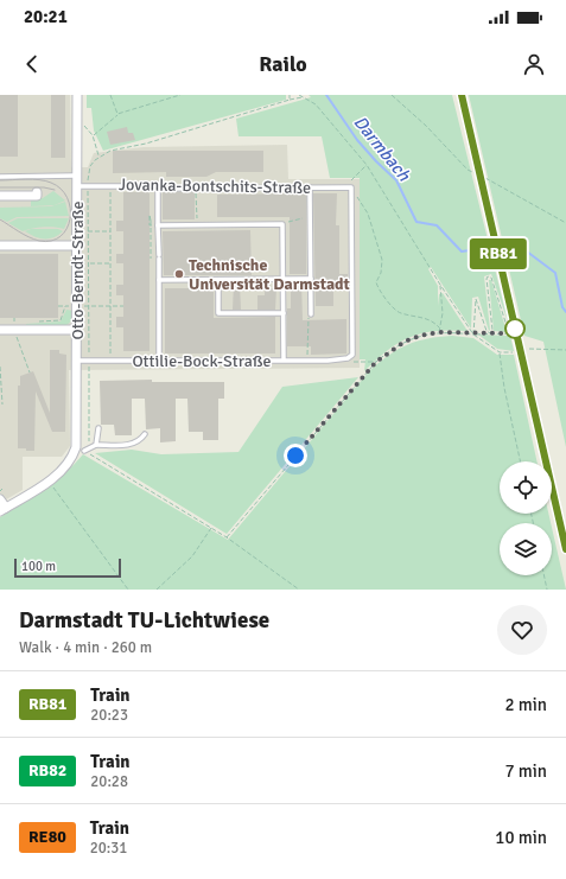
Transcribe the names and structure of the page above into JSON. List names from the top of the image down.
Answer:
{
  "streets": {
    "street": ["Otto-Berndt-Straße"],
    "lane": ["Jovanka-Bontschits-Straße", "Ottilie-Bock-Straße"]
  },
  "crossings": [
    ["Jovanka-Bontschits-Straße", "Otto-Berndt-Straße"],
    ["Jovanka-Bontschits-Straße", "Ottilie-Bock-Straße"],
    ["Otto-Berndt-Straße", "Ottilie-Bock-Straße"]
  ],
  "water": ["Darmbach"],
  "places": ["Technische Universität Darmstadt"],
  "scale_bar": "100 m",
  "page": {
    "status": "20:21",
    "header": "Railo",
    "on_map": "RB81",
    "scale": "100 m",
    "heading": ["Darmstadt TU-Lichtwiese", "Walk · 4 min · 260 m"],
    "list": [
      {
        "mark": "RB81",
        "name": "Train",
        "note": "20:23",
        "value": "2 min"
      },
      {
        "mark": "RB82",
        "name": "Train",
        "note": "20:28",
        "value": "7 min"
      },
      {
        "mark": "RE80",
        "name": "Train",
        "note": "20:31",
        "value": "10 min"
      }
    ]
  }
}
